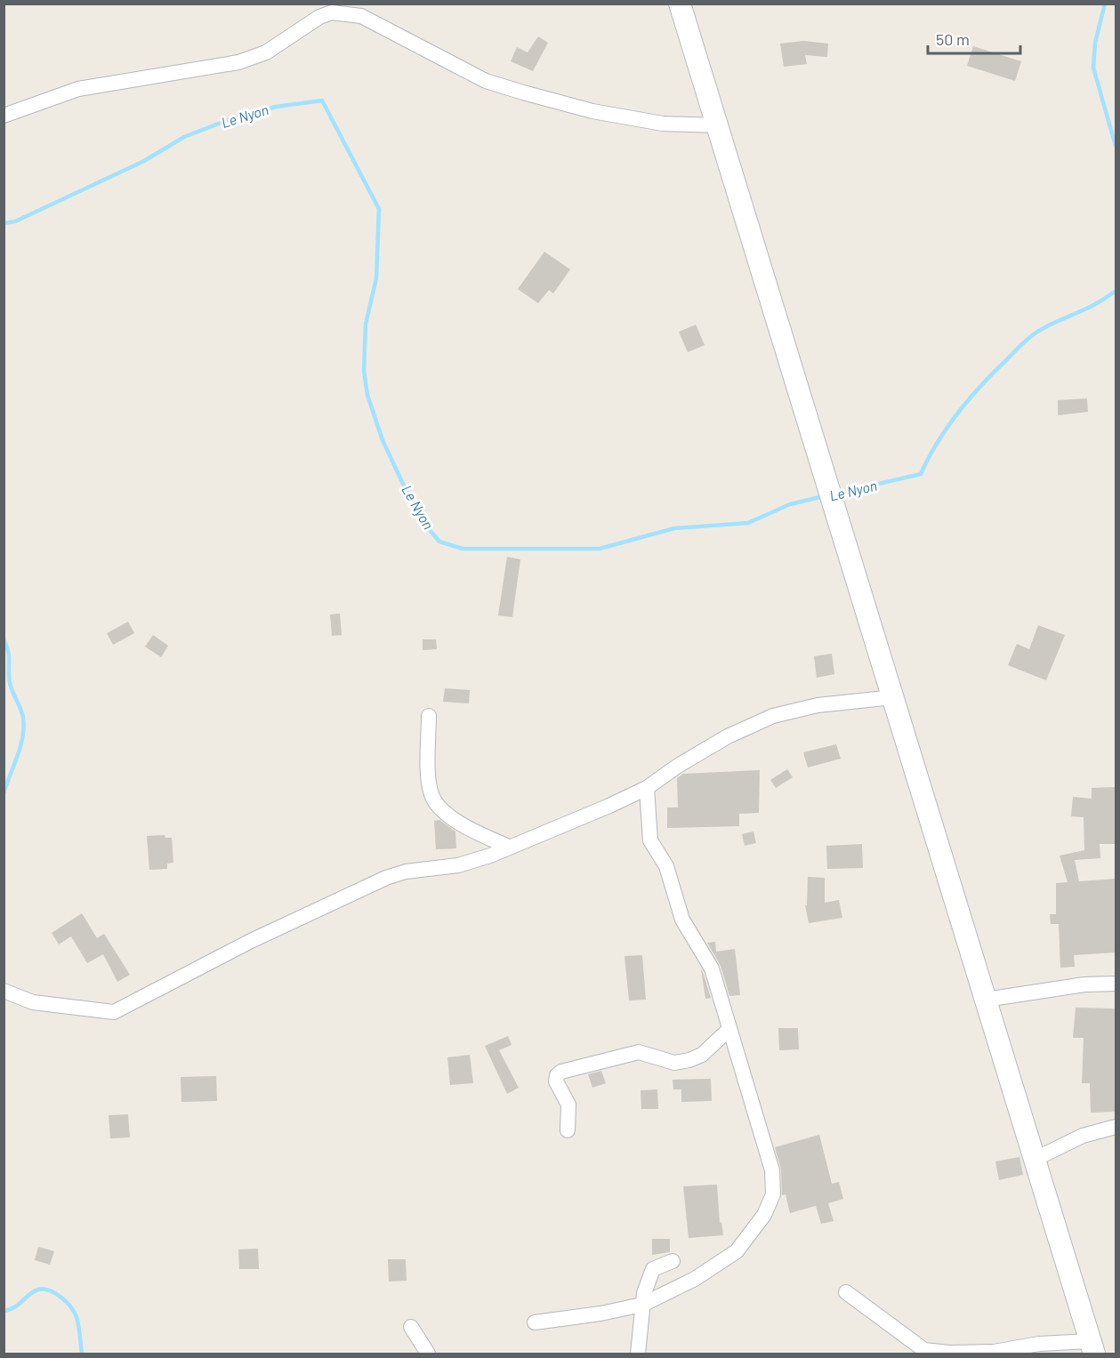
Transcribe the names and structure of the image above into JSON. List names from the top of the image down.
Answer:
{
  "water": ["Le Nyon"],
  "scale_bar": "50 m"
}
